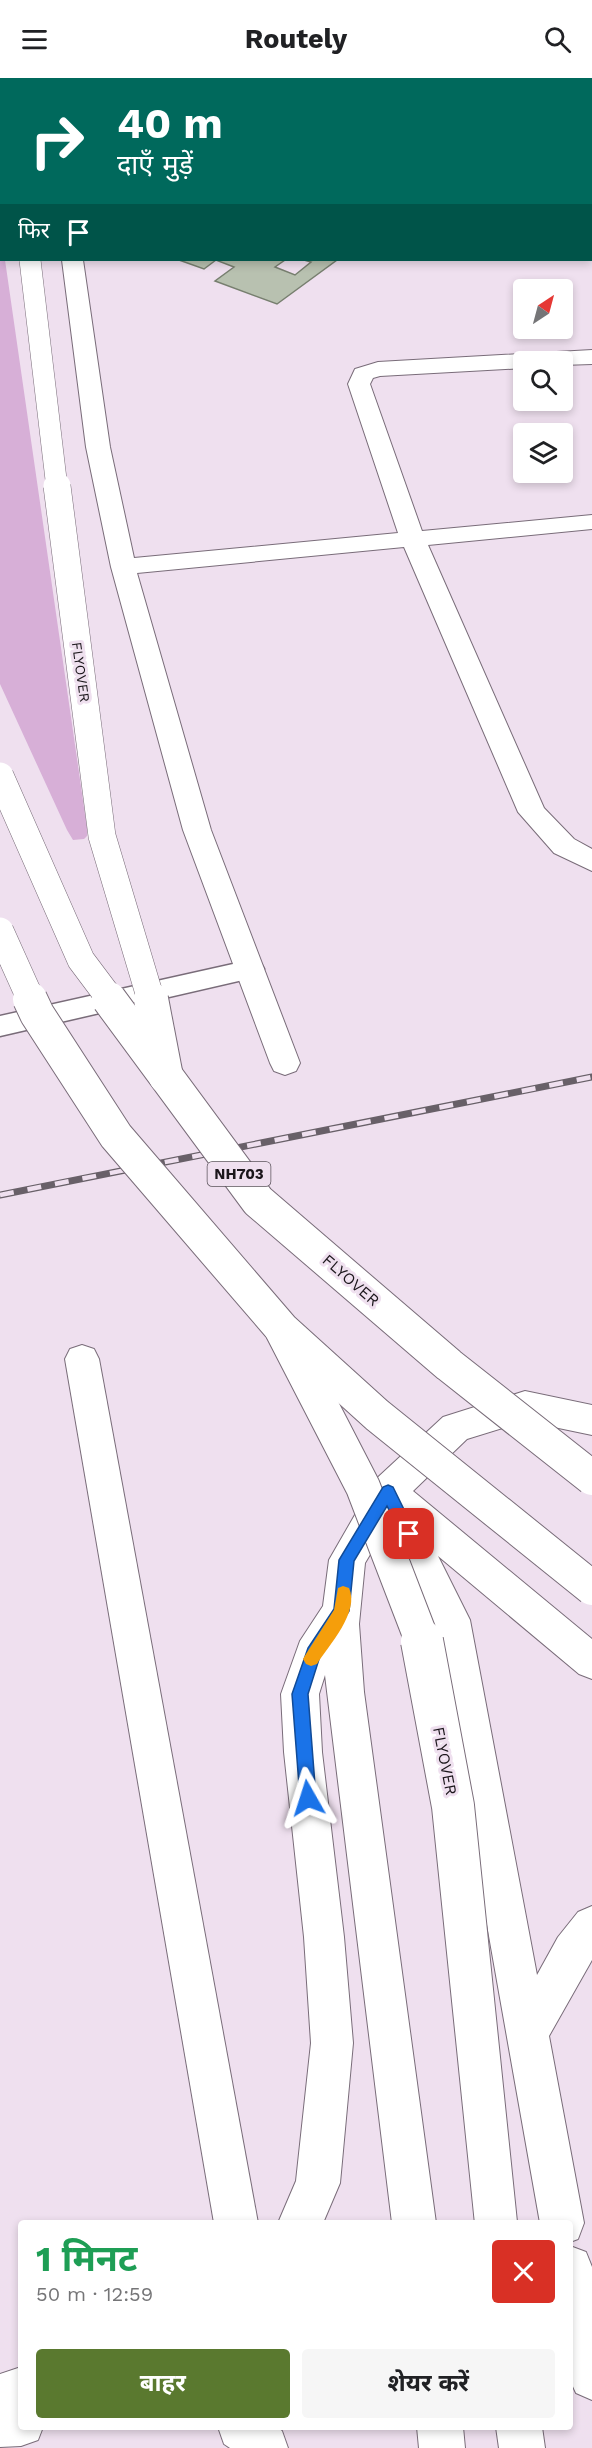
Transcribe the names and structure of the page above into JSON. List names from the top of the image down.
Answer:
{
  "streets": {
    "main road": ["FLYOVER", "NH703"]
  },
  "north": "top right",
  "page": {
    "header": "Routely",
    "turn": ["40 m", "दाएँ मुड़ें"],
    "then": "फिर",
    "heading": ["1 मिनट", "50 m · 12:59"],
    "buttons": ["बाहर", "शेयर करें"]
  }
}
